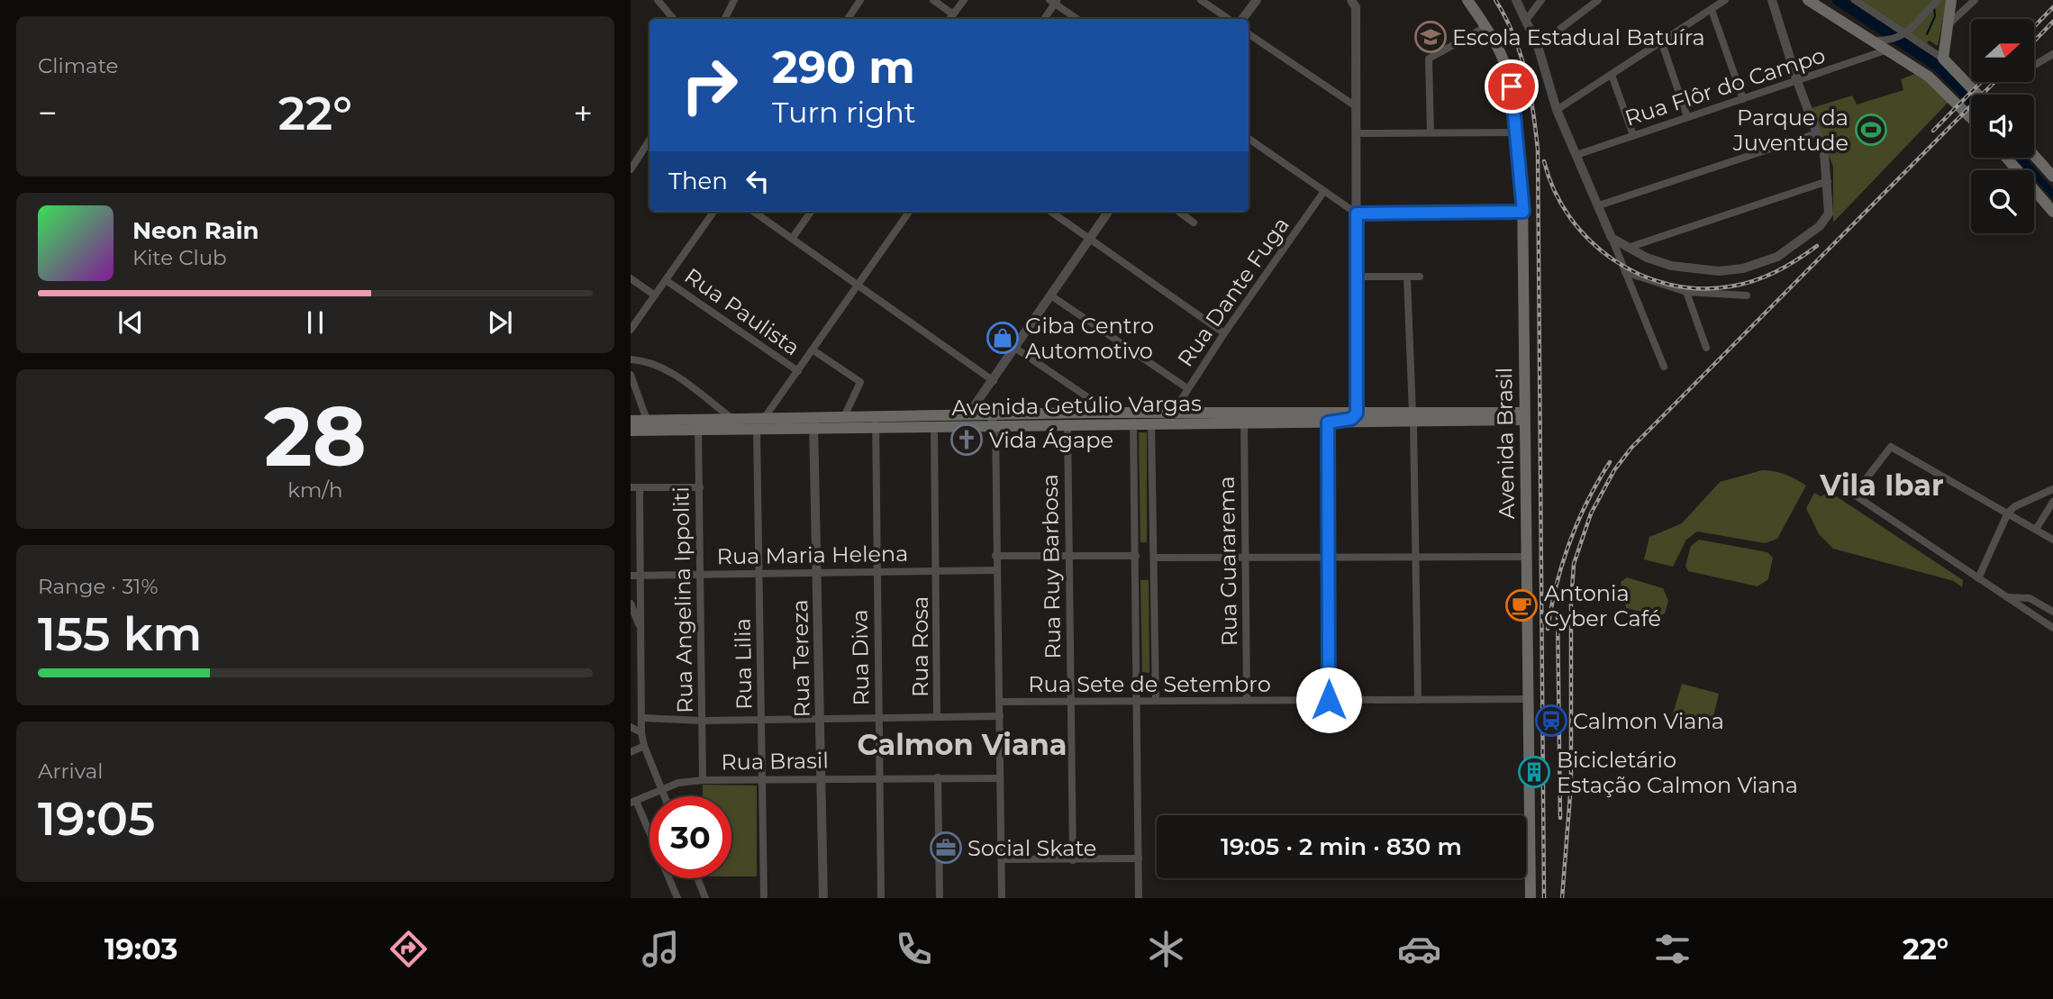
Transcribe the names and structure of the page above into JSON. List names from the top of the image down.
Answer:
{
  "streets": {
    "main road": ["Avenida Getúlio Vargas", "Avenida Brasil"],
    "street": [
      "Rua Flôr do Campo",
      "Rua Dante Fuga",
      "Rua Paulista",
      "Rua Maria Helena",
      "Rua Guararema",
      "Rua Ruy Barbosa",
      "Rua Angelina Ippoliti",
      "Rua Rosa",
      "Rua Diva",
      "Rua Tereza",
      "Rua Lilia",
      "Rua Sete de Setembro",
      "Rua Brasil"
    ]
  },
  "crossings": [
    ["Rua Dante Fuga", "Avenida Getúlio Vargas"],
    ["Avenida Getúlio Vargas", "Avenida Brasil"],
    ["Avenida Getúlio Vargas", "Rua Guararema"],
    ["Avenida Getúlio Vargas", "Rua Ruy Barbosa"],
    ["Avenida Getúlio Vargas", "Rua Angelina Ippoliti"],
    ["Avenida Getúlio Vargas", "Rua Rosa"],
    ["Avenida Getúlio Vargas", "Rua Diva"],
    ["Avenida Getúlio Vargas", "Rua Tereza"],
    ["Avenida Getúlio Vargas", "Rua Lilia"],
    ["Avenida Brasil", "Rua Sete de Setembro"],
    ["Rua Maria Helena", "Rua Angelina Ippoliti"],
    ["Rua Maria Helena", "Rua Rosa"],
    ["Rua Maria Helena", "Rua Diva"],
    ["Rua Maria Helena", "Rua Tereza"],
    ["Rua Maria Helena", "Rua Lilia"],
    ["Rua Guararema", "Rua Sete de Setembro"],
    ["Rua Ruy Barbosa", "Rua Sete de Setembro"],
    ["Rua Angelina Ippoliti", "Rua Brasil"],
    ["Rua Diva", "Rua Brasil"],
    ["Rua Tereza", "Rua Brasil"],
    ["Rua Lilia", "Rua Brasil"]
  ],
  "districts": ["Vila Ibar", "Calmon Viana"],
  "places": {
    "school or university": ["Escola Estadual Batuíra"],
    "sports": ["Parque da Juventude"],
    "shop": ["Giba Centro Automotivo"],
    "church": ["Vida Ágape"],
    "cafe": ["Antonia Cyber Café"],
    "station": ["Calmon Viana"],
    "building": ["Bicicletário Estação Calmon Viana"],
    "office": ["Social Skate"]
  },
  "north": "right",
  "page": {
    "tile": [
      "Climate",
      ["28", "km/h"],
      ["Range · 31%", "155 km"],
      ["Arrival", "19:05"]
    ],
    "turn": ["290 m", "Turn right"],
    "heat": ["−", "22°", "+"],
    "then": "Then",
    "song": ["Neon Rain", "Kite Club"],
    "limit": "30",
    "trip": "19:05 · 2 min · 830 m",
    "tabs": ["19:03", "22°"]
  }
}
